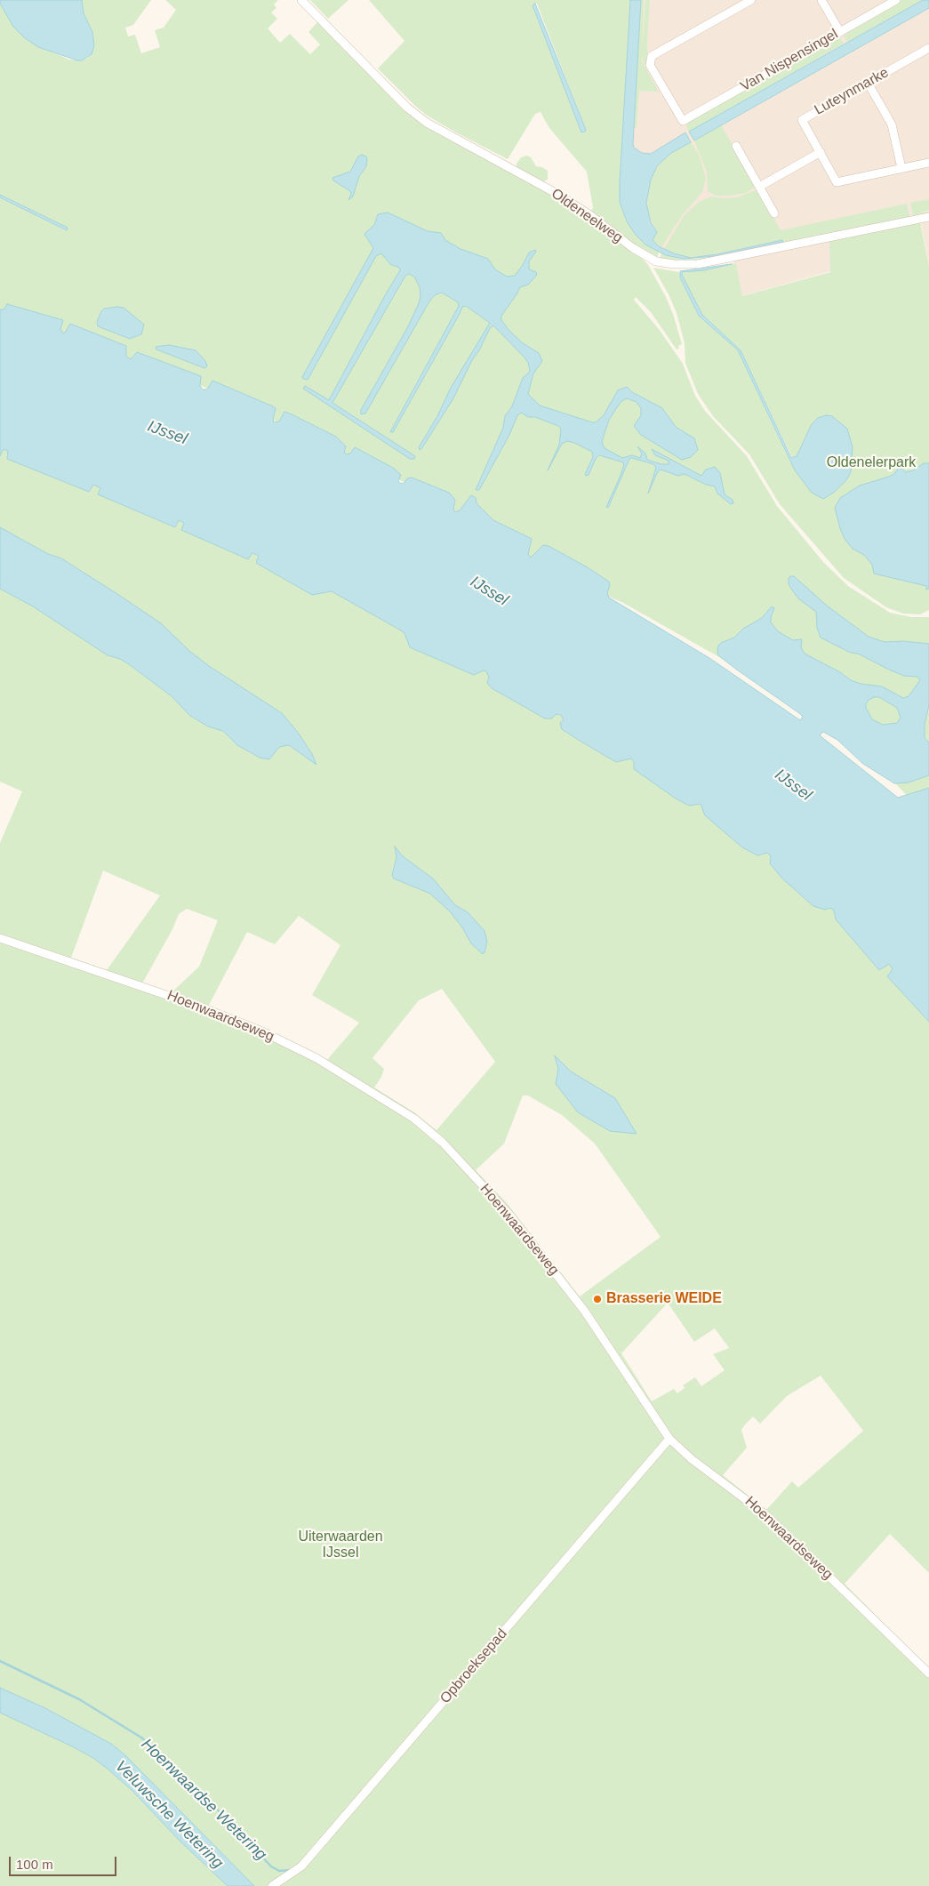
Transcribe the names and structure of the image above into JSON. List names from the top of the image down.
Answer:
{
  "streets": {
    "street": [
      "Van Nispensingel",
      "Luteynmarke",
      "Oldeneelweg",
      "Hoenwaardseweg",
      "Opbroeksepad"
    ]
  },
  "crossings": [
    ["Hoenwaardseweg", "Opbroeksepad"]
  ],
  "water": ["IJssel", "Hoenwaardse Wetering", "Veluwsche Wetering"],
  "parks": ["Oldenelerpark", "Uiterwaarden IJssel"],
  "places": ["Brasserie WEIDE"],
  "scale_bar": "100 m"
}
